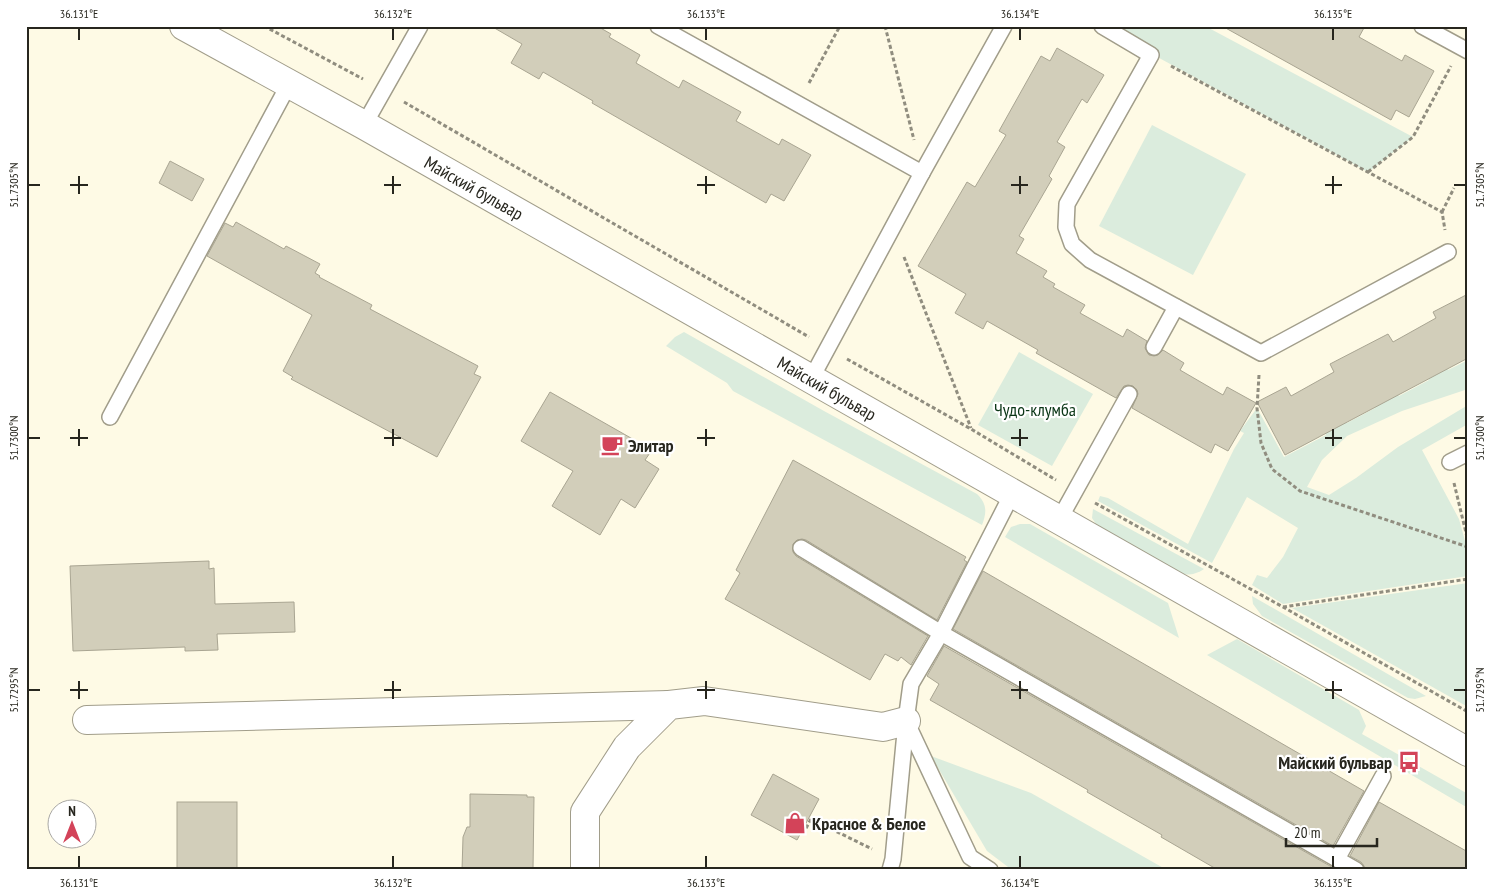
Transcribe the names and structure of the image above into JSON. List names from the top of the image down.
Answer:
{
  "streets": {
    "main road": ["Майский бульвар"]
  },
  "parks": ["Чудо-клумба"],
  "places": {
    "cafe": ["Элитар"],
    "bus stop": ["Майский бульвар"],
    "shop": ["Красное & Белое"]
  },
  "scale_bar": "20 m",
  "north": "top",
  "coordinates": [
    "36.131°E",
    "36.132°E",
    "36.133°E",
    "36.134°E",
    "36.135°E",
    "51.7305°N",
    "51.7300°N",
    "51.7295°N"
  ]
}
